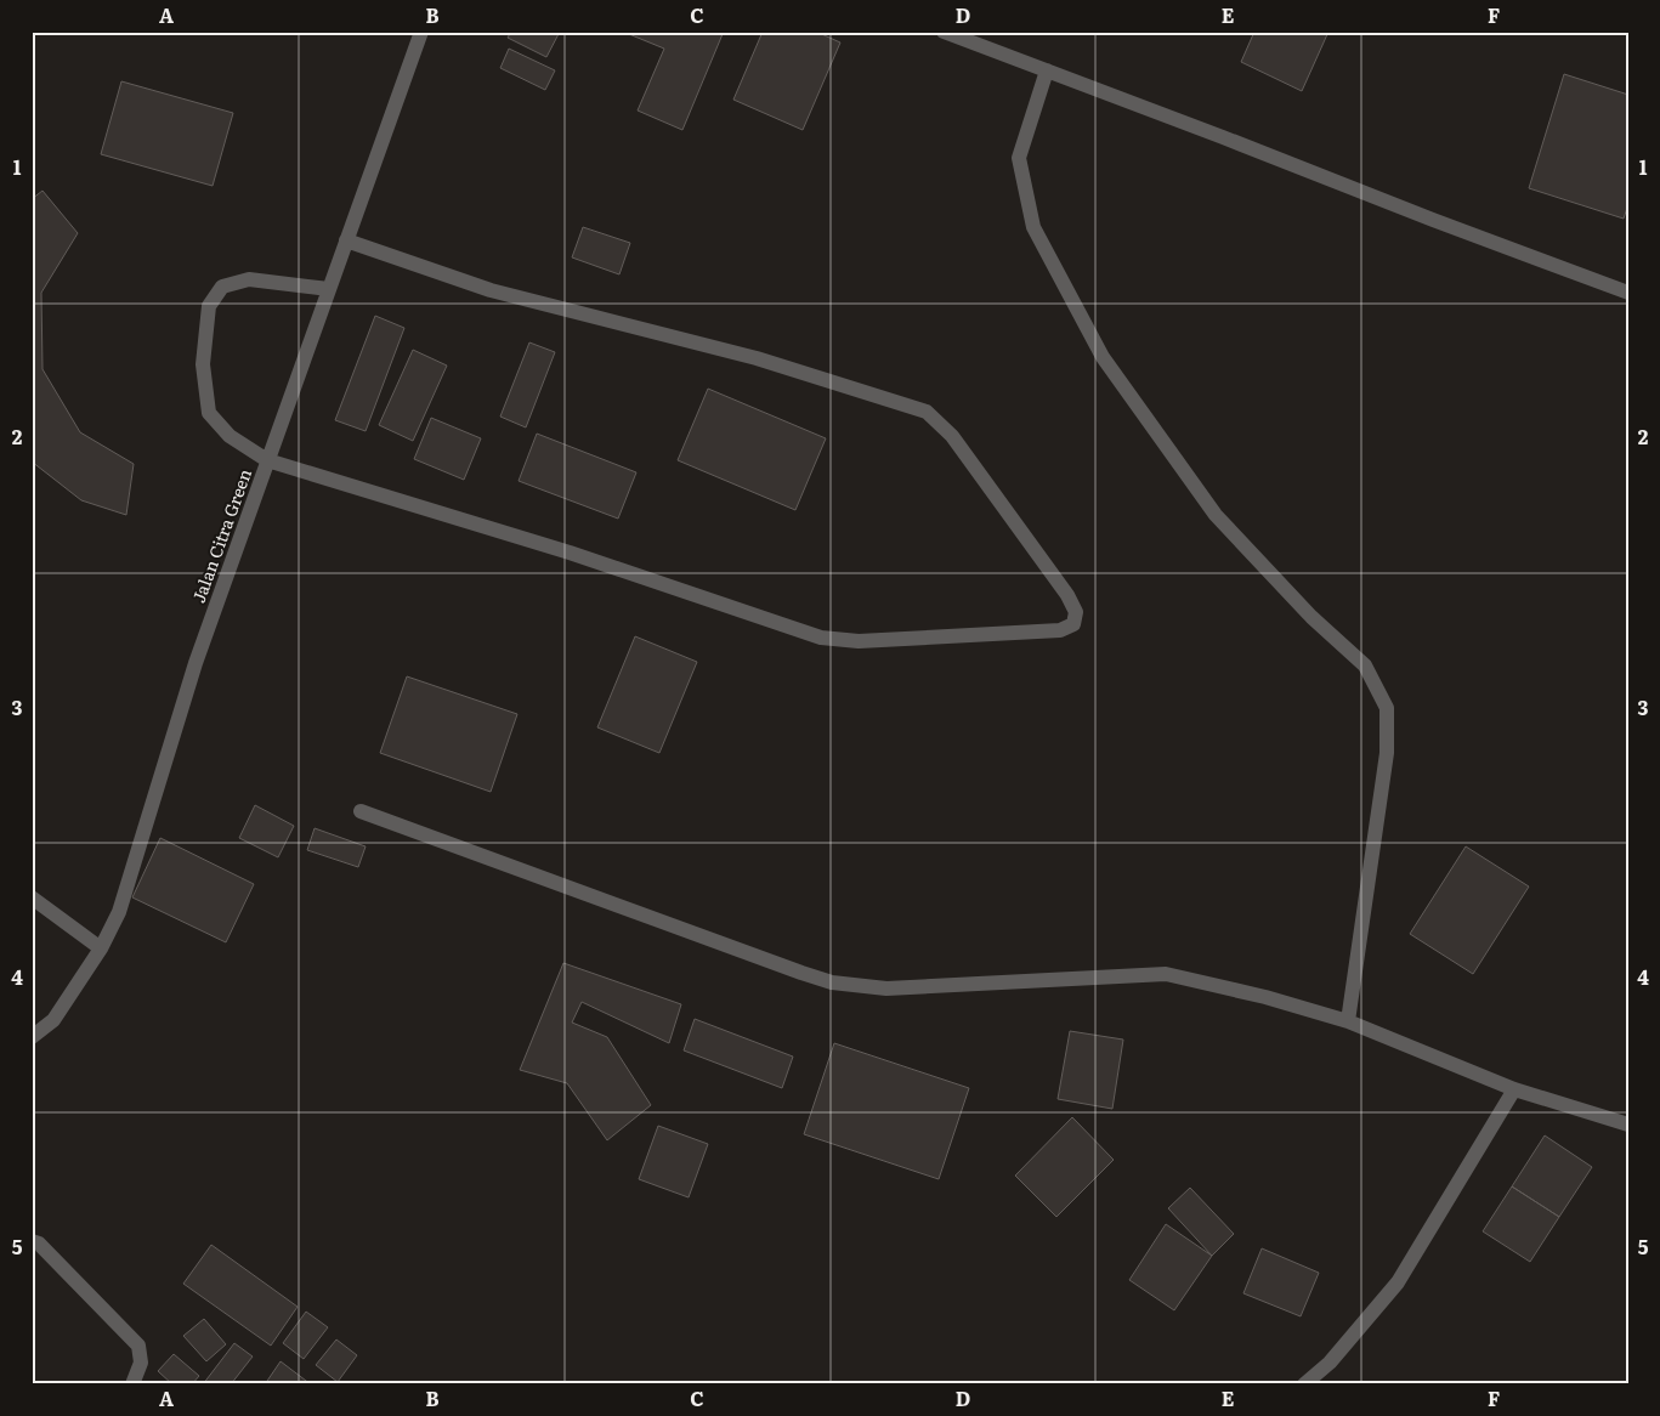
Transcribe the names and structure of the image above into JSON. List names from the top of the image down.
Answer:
{
  "streets": {
    "street": ["Jalan Citra Green"]
  },
  "grid": {
    "columns": [
      "A",
      "B",
      "C",
      "D",
      "E",
      "F"
    ],
    "rows": [
      "1",
      "2",
      "3",
      "4",
      "5"
    ]
  }
}
